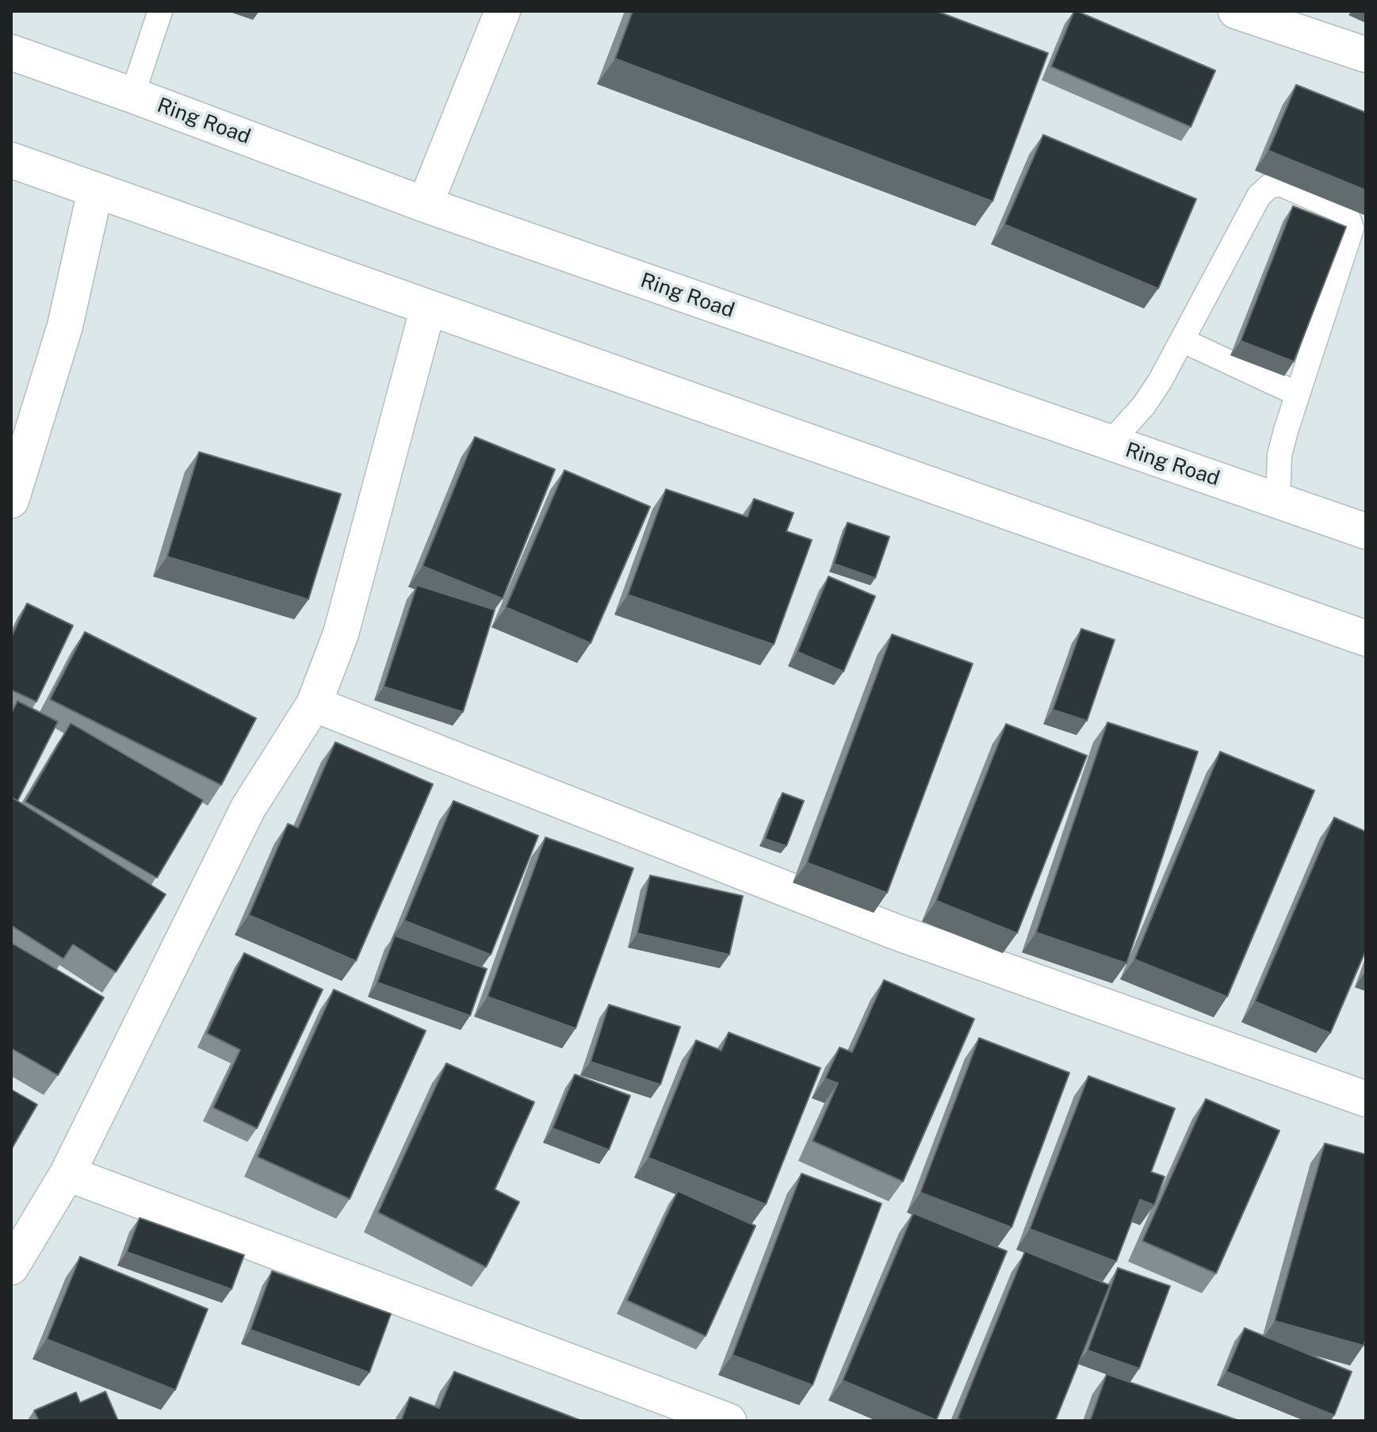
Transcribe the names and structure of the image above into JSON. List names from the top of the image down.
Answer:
{
  "streets": {
    "street": ["Ring Road"]
  }
}
